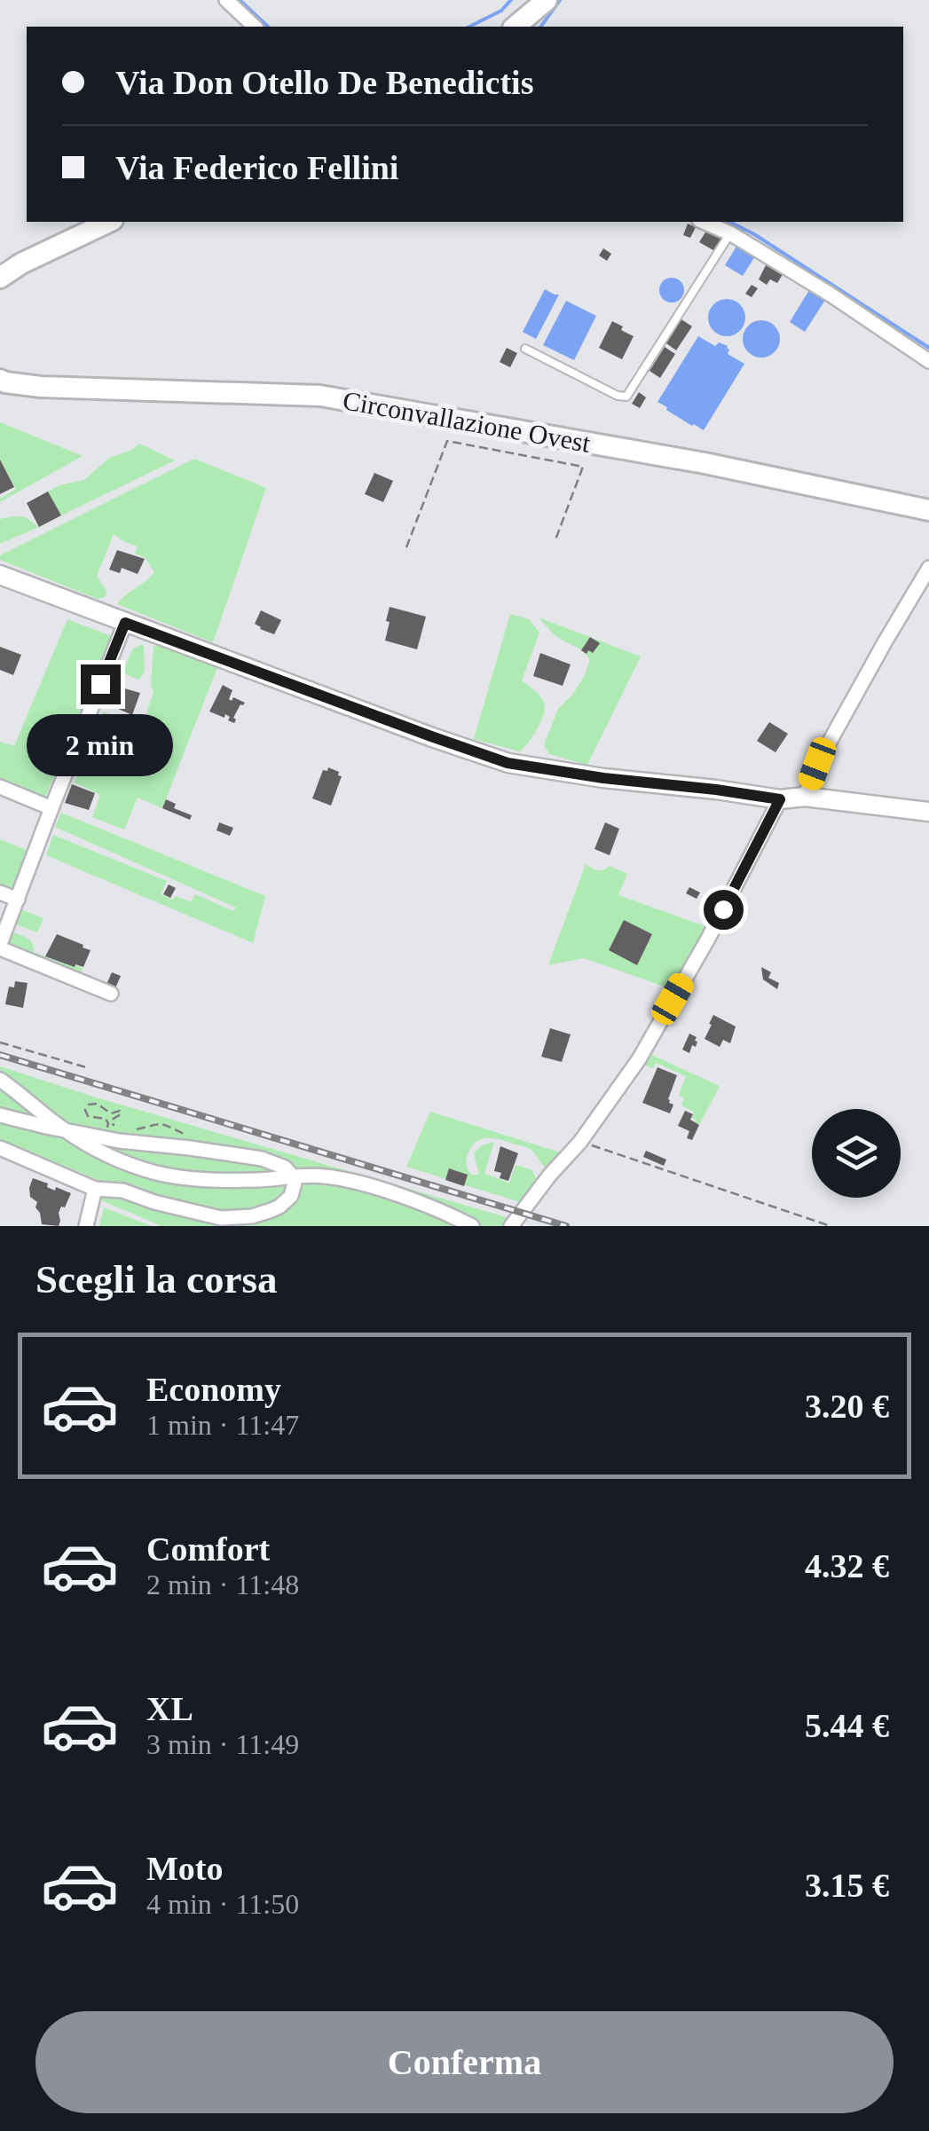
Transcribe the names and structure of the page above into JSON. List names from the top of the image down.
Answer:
{
  "streets": {
    "main road": ["Circonvallazione Ovest"]
  },
  "page": {
    "banner": ["Via Don Otello De Benedictis", "Via Federico Fellini"],
    "bubble": "2 min",
    "heading": "Scegli la corsa",
    "list": [
      {
        "name": "Economy",
        "note": "1 min · 11:47",
        "value": "3.20 €"
      },
      {
        "name": "Comfort",
        "note": "2 min · 11:48",
        "value": "4.32 €"
      },
      {
        "name": "XL",
        "note": "3 min · 11:49",
        "value": "5.44 €"
      },
      {
        "name": "Moto",
        "note": "4 min · 11:50",
        "value": "3.15 €"
      }
    ],
    "buttons": "Conferma"
  }
}
